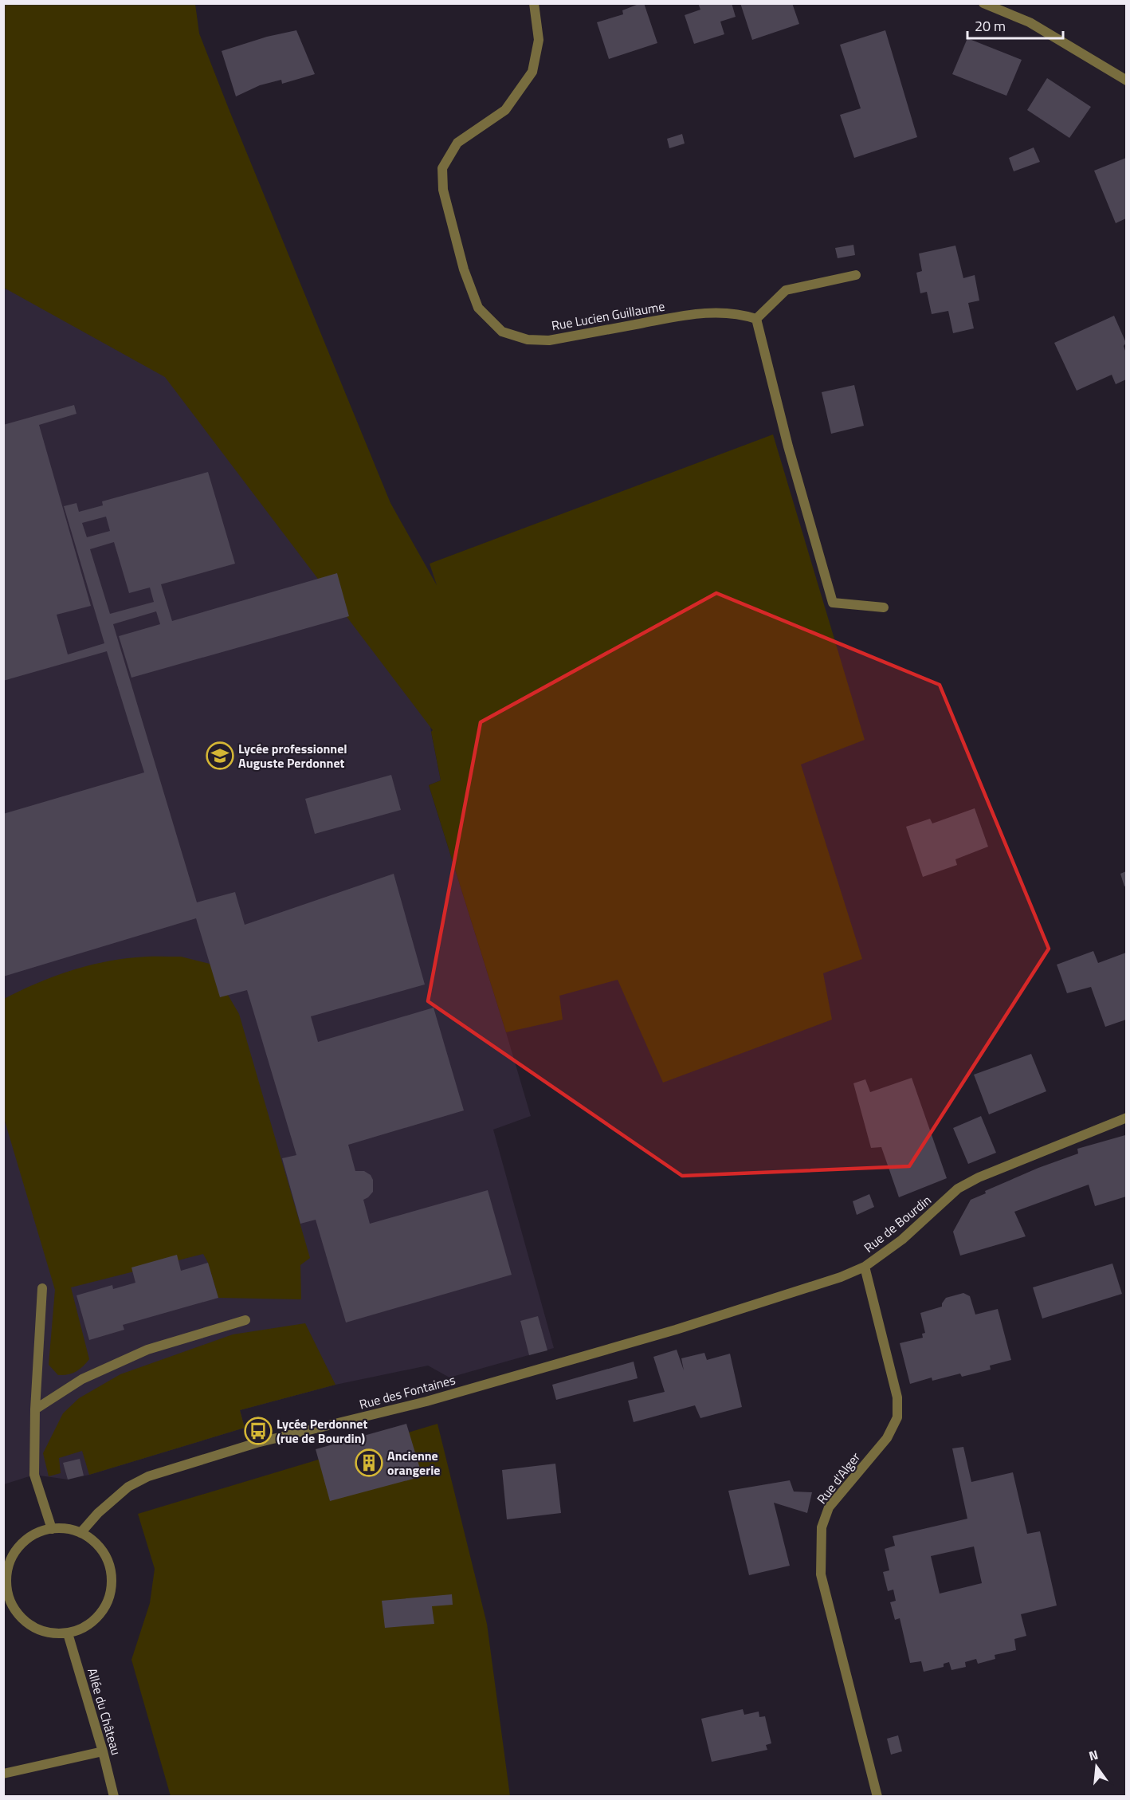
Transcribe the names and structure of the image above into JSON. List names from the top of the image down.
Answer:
{
  "streets": {
    "street": [
      "Rue Lucien Guillaume",
      "Rue de Bourdin",
      "Rue des Fontaines",
      "Rue d'Alger",
      "Allée du Château"
    ]
  },
  "crossings": [
    ["Rue de Bourdin", "Rue des Fontaines"],
    ["Rue de Bourdin", "Rue d'Alger"],
    ["Rue des Fontaines", "Allée du Château"]
  ],
  "places": {
    "school or university": ["Lycée professionnel Auguste Perdonnet"],
    "bus stop": ["Lycée Perdonnet (rue de Bourdin)"],
    "building": ["Ancienne orangerie"]
  },
  "scale_bar": "20 m",
  "north": "top"
}
